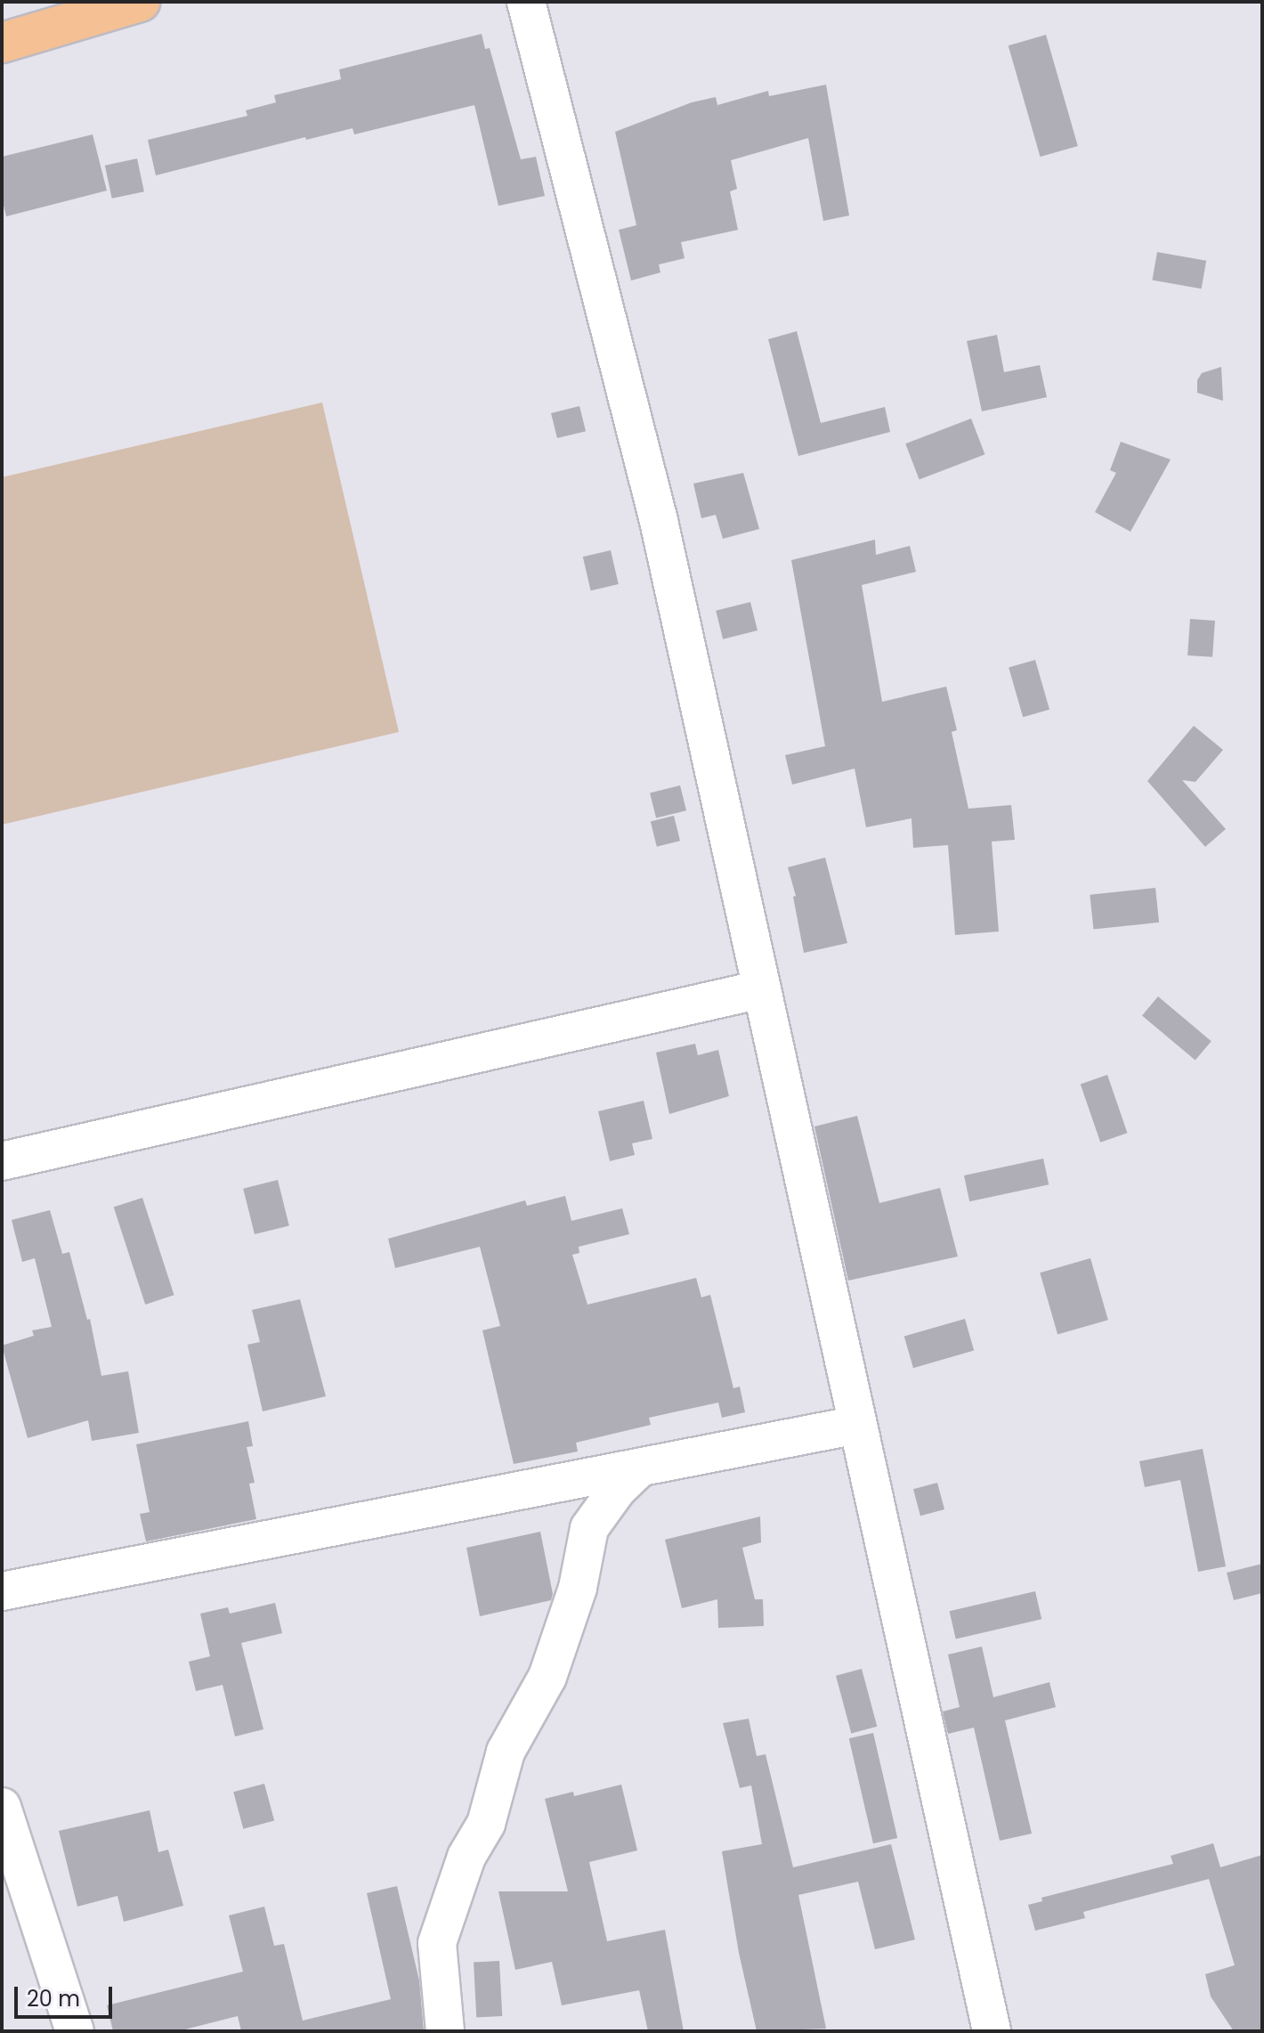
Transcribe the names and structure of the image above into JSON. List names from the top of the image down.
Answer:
{
  "scale_bar": "20 m"
}
